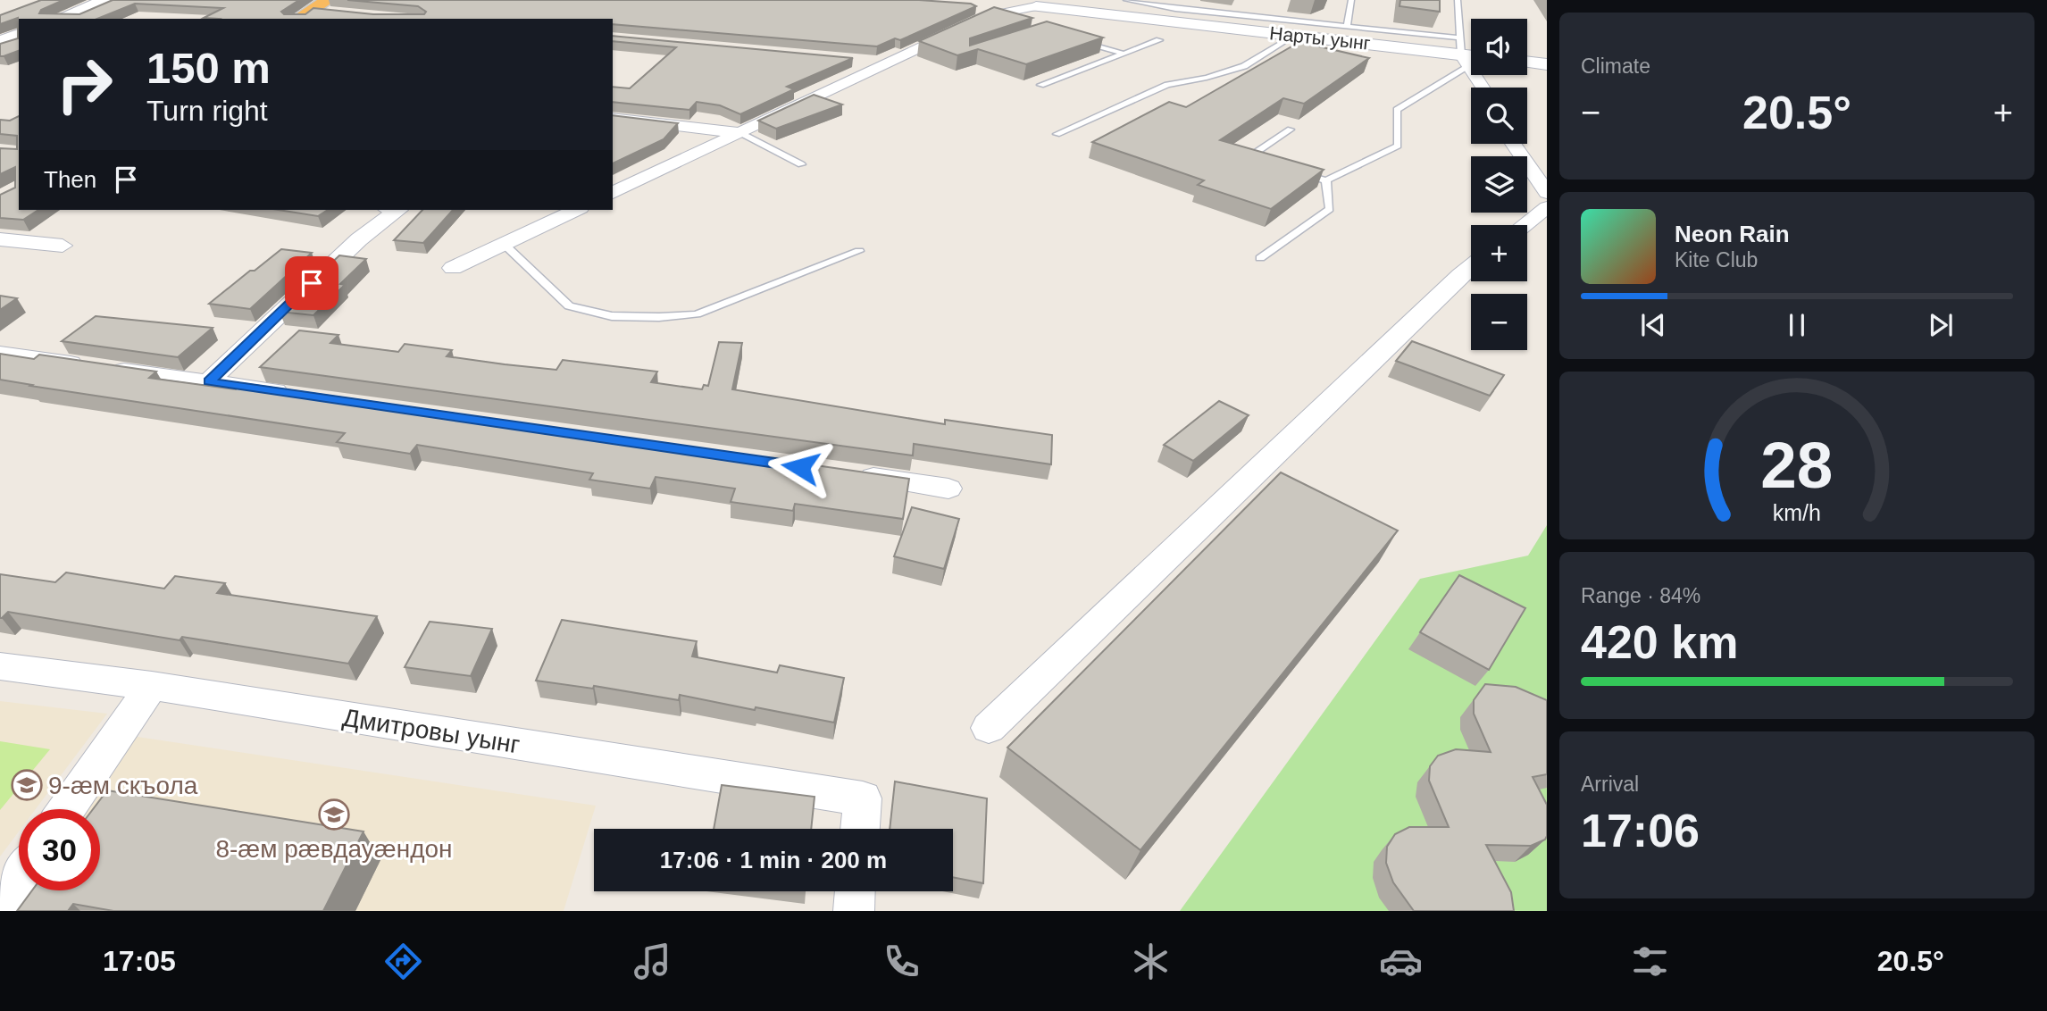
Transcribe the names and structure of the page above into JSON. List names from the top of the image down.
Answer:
{
  "streets": {
    "street": ["Нарты уынг", "Дмитровы уынг"]
  },
  "places": {
    "school or university": ["9-æм скъола", "8-æм рӕвдауӕндон"]
  },
  "page": {
    "tile": [
      "Climate",
      ["Range · 84%", "420 km"],
      ["Arrival", "17:06"]
    ],
    "map_buttons": ["+", "−"],
    "turn": ["150 m", "Turn right"],
    "heat": ["−", "20.5°", "+"],
    "then": "Then",
    "song": ["Neon Rain", "Kite Club"],
    "limit": "30",
    "trip": "17:06 · 1 min · 200 m",
    "tabs": ["17:05", "20.5°"],
    "gauge": ["28", "km/h"]
  }
}
